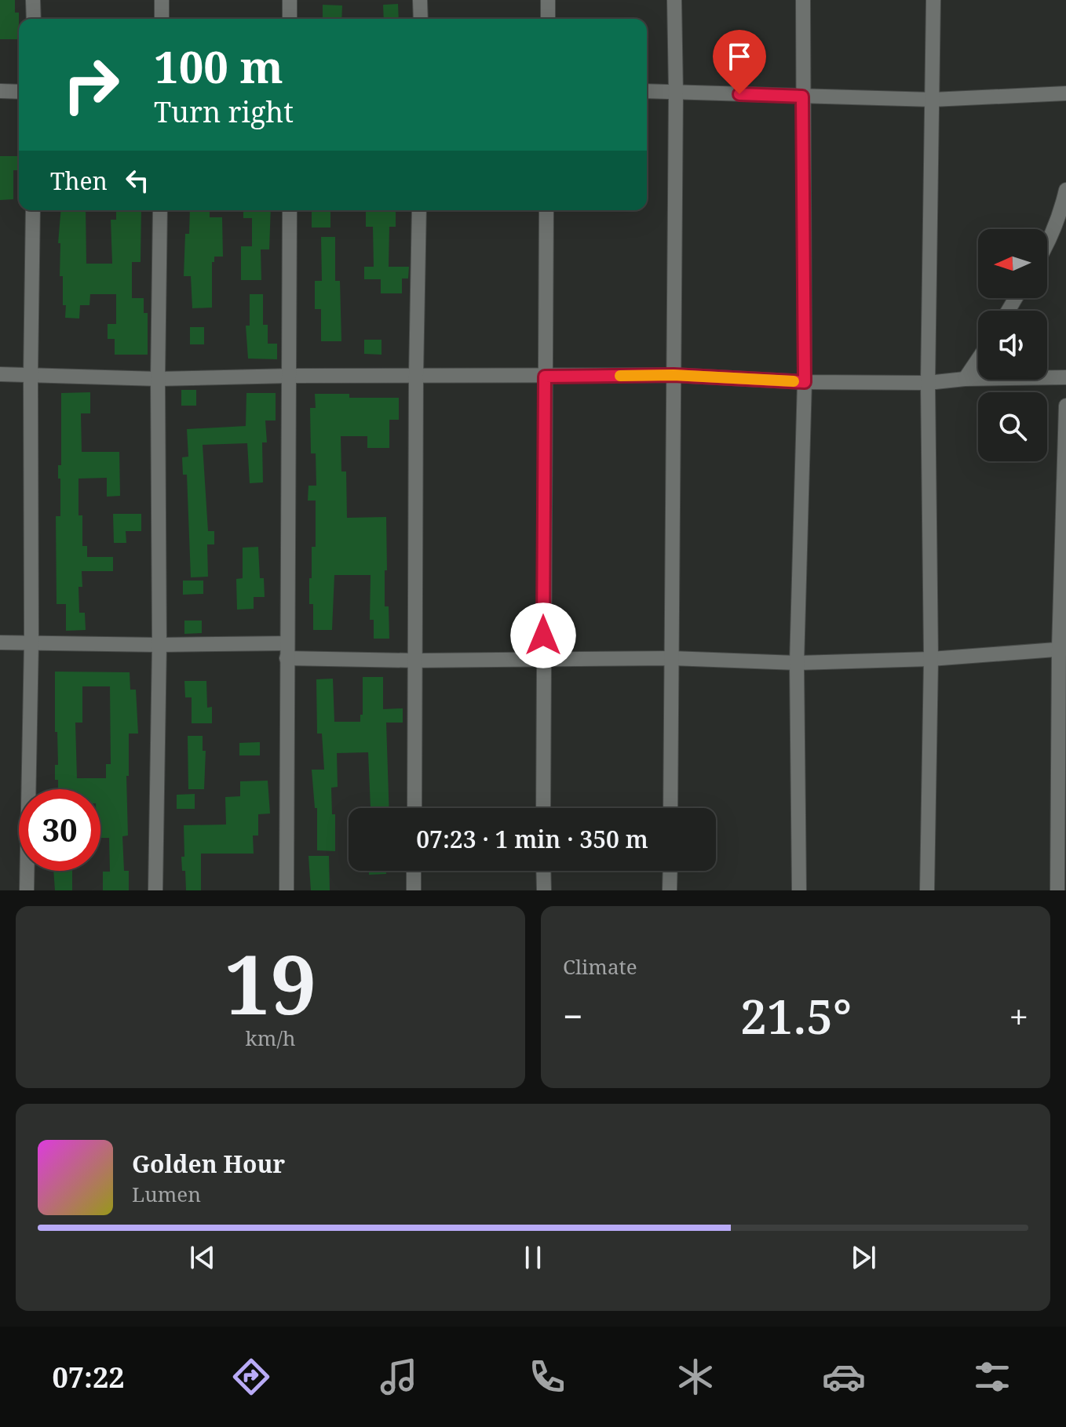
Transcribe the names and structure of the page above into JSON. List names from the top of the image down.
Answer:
{
  "north": "left",
  "page": {
    "turn": ["100 m", "Turn right"],
    "then": "Then",
    "limit": "30",
    "trip": "07:23 · 1 min · 350 m",
    "tile": [
      ["19", "km/h"],
      "Climate"
    ],
    "heat": ["−", "21.5°", "+"],
    "song": ["Golden Hour", "Lumen"],
    "tabs": "07:22"
  }
}
